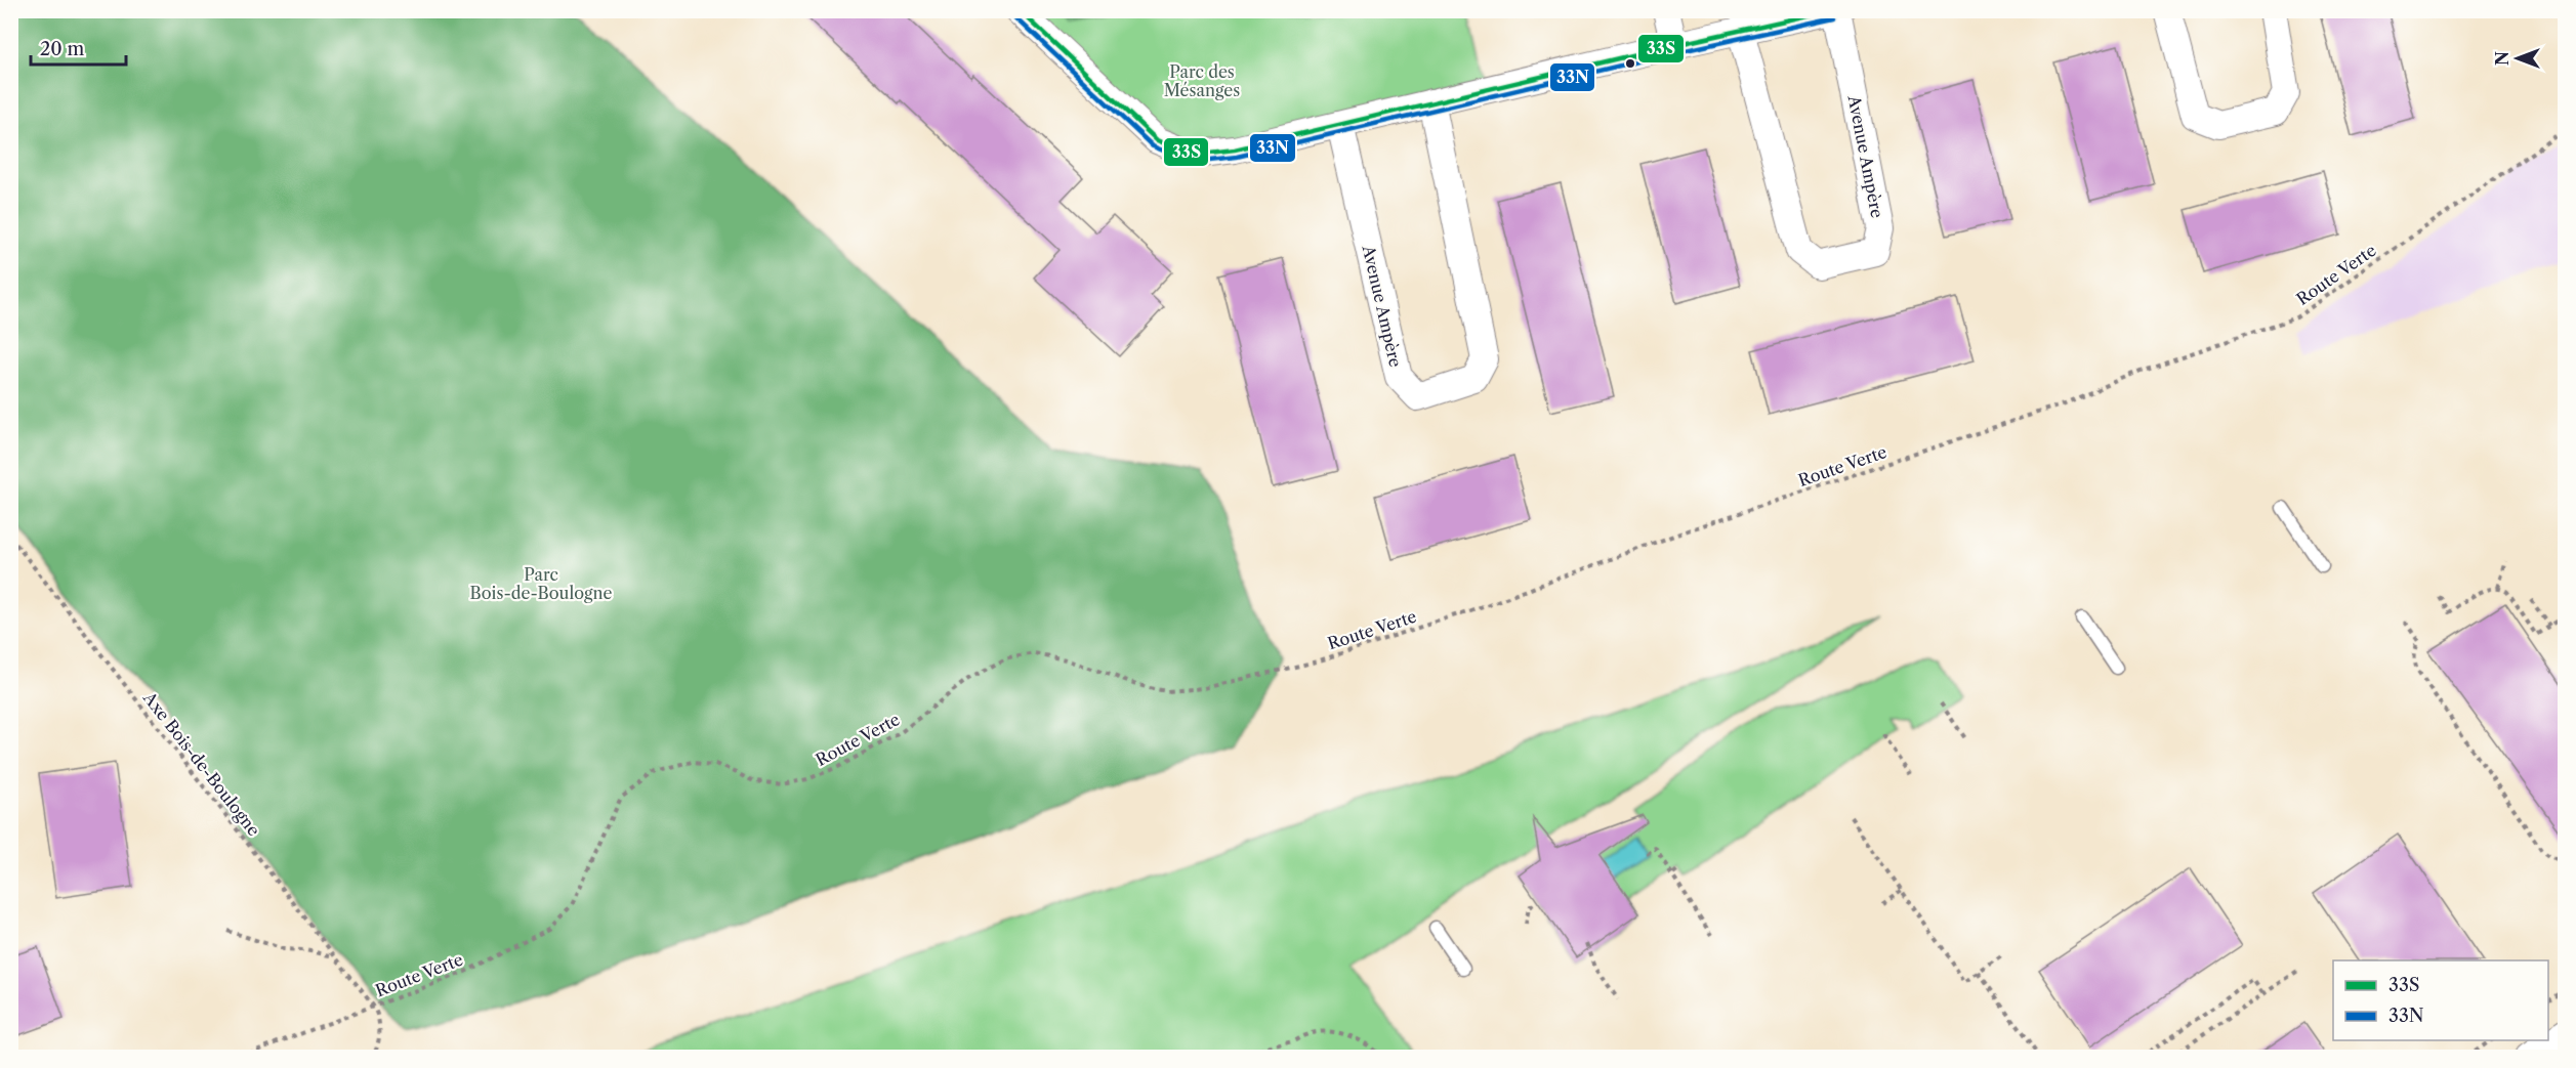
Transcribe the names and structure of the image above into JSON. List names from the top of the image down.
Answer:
{
  "streets": {
    "street": ["Avenue Ampère"],
    "path": ["Route Verte", "Axe Bois-de-Boulogne"]
  },
  "crossings": [
    ["Route Verte", "Axe Bois-de-Boulogne"]
  ],
  "parks": ["Parc des Mésanges", "Parc Bois-de-Boulogne"],
  "lines": ["transit line 33S", "transit line 33N"],
  "legend": ["33S", "33N"],
  "scale_bar": "20 m",
  "north": "left"
}
